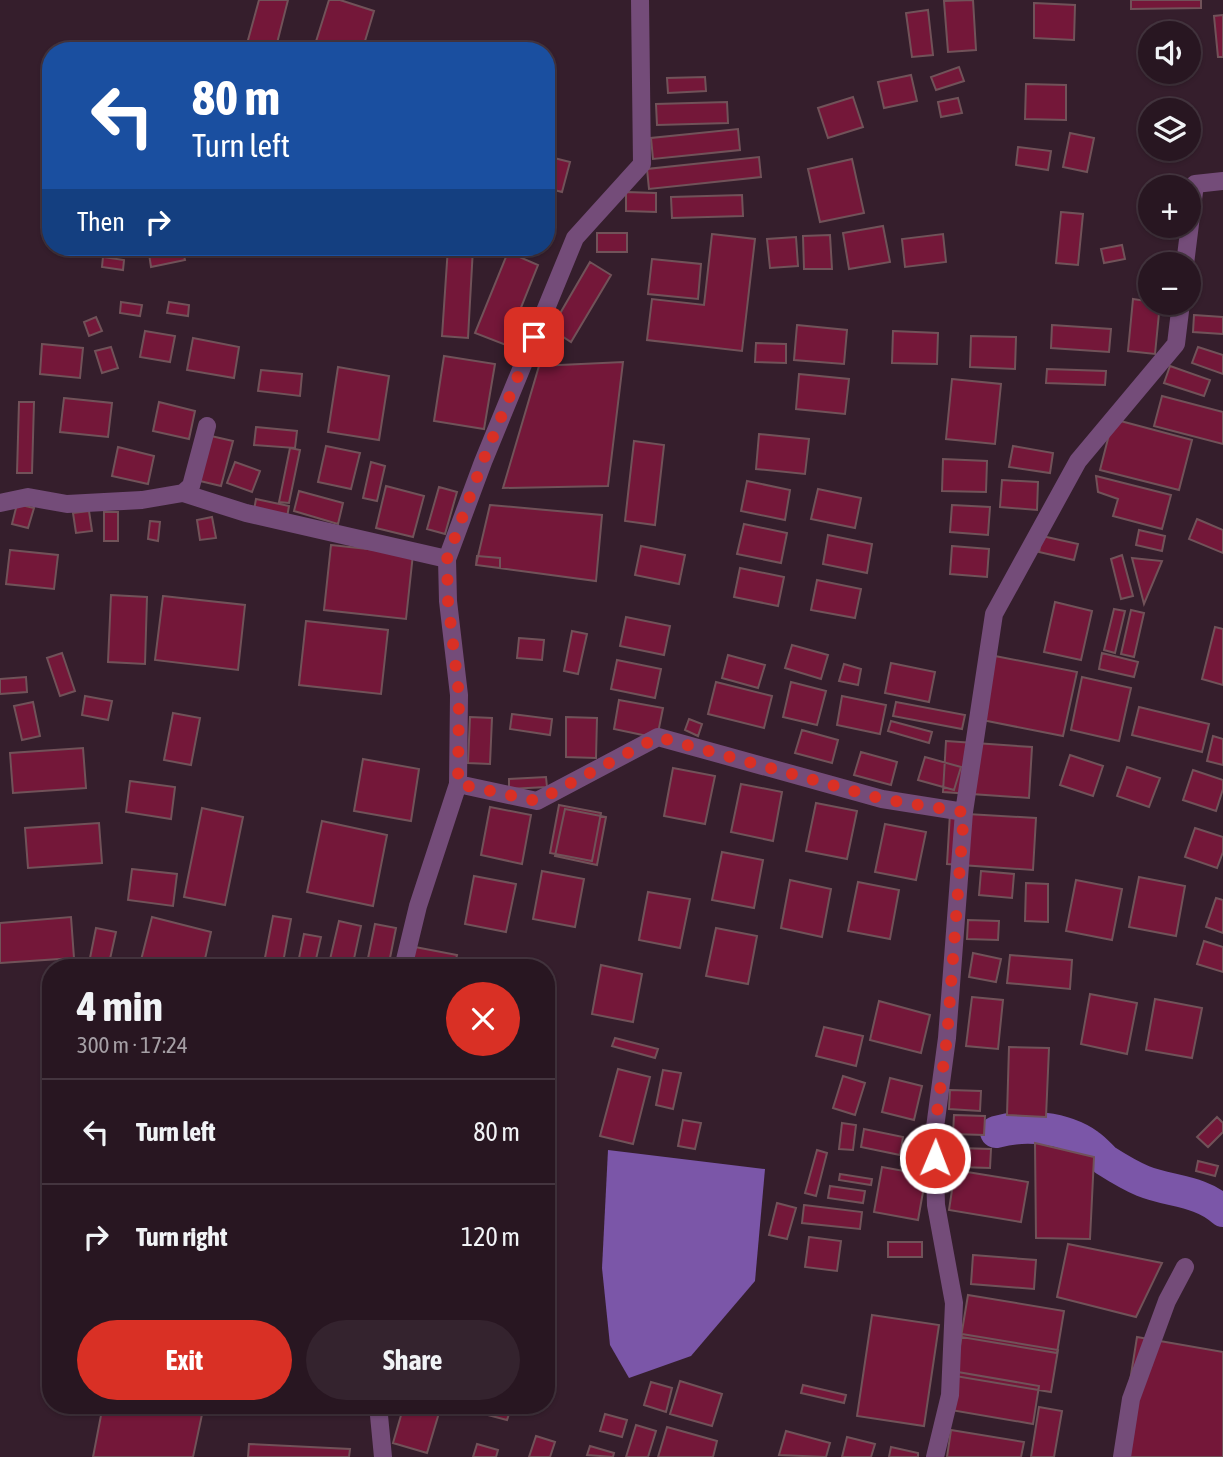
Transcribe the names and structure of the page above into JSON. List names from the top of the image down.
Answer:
{
  "page": {
    "map_buttons": ["+", "−"],
    "turn": ["80 m", "Turn left"],
    "then": "Then",
    "heading": ["4 min", "300 m · 17:24"],
    "list": [
      {
        "name": "Turn left",
        "value": "80 m"
      },
      {
        "name": "Turn right",
        "value": "120 m"
      }
    ],
    "buttons": ["Exit", "Share"]
  }
}
